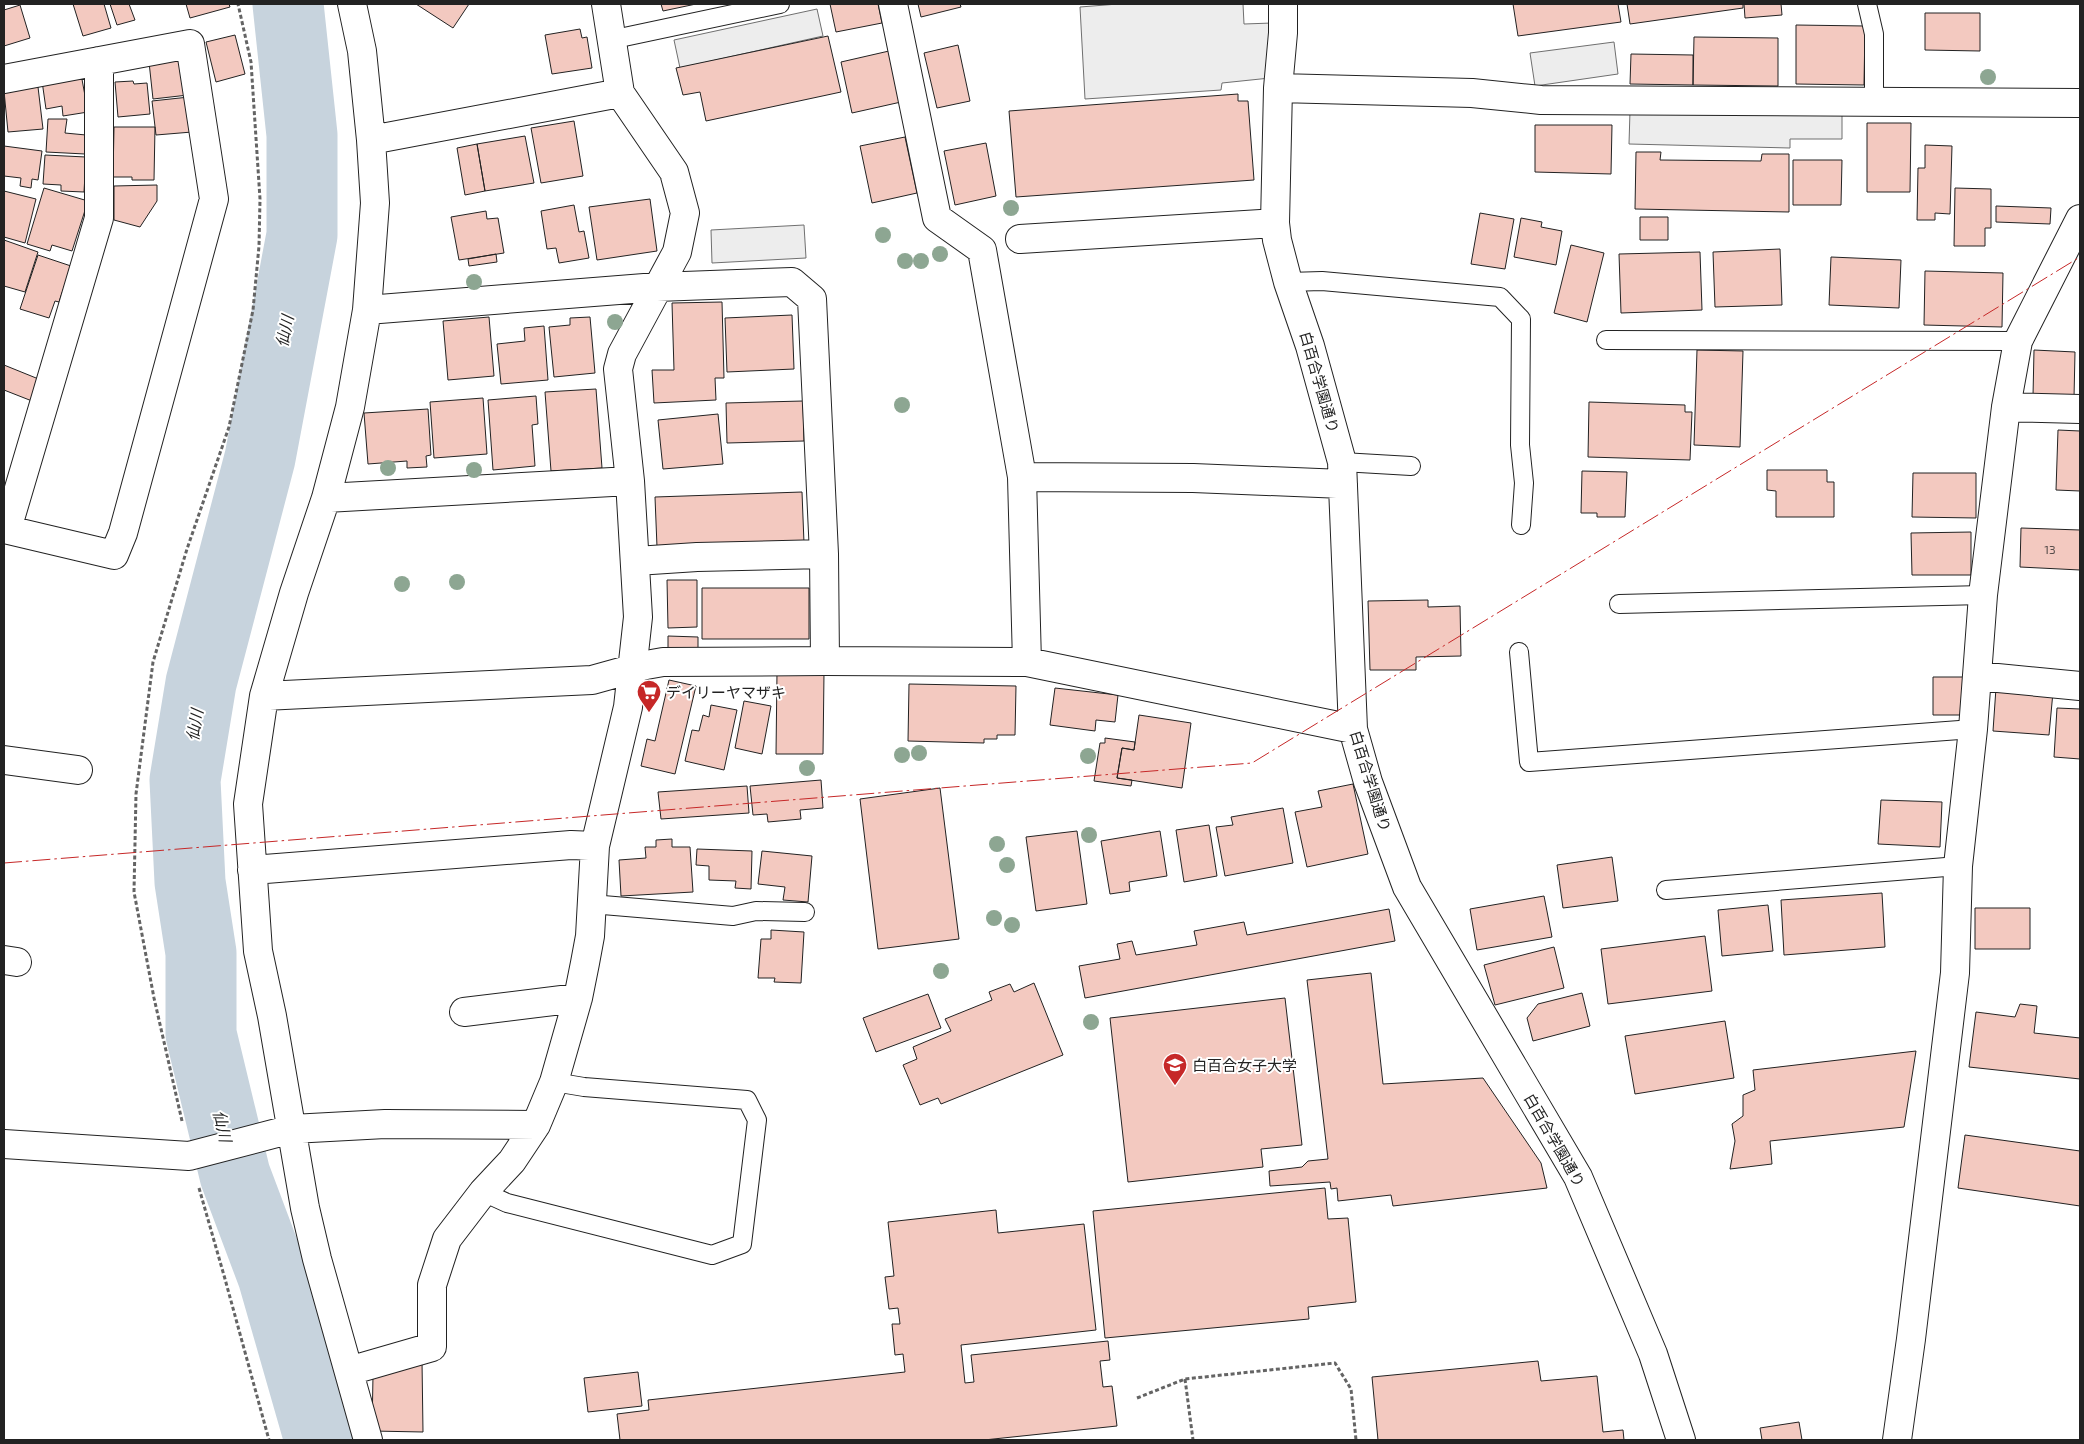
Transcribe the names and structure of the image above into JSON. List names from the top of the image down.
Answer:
{
  "streets": {
    "street": ["白百合学園通り"]
  },
  "water": ["仙川"],
  "places": {
    "supermarket": ["デイリーヤマザキ"],
    "school or university": ["白百合女子大学"]
  },
  "house_numbers": ["13"]
}
